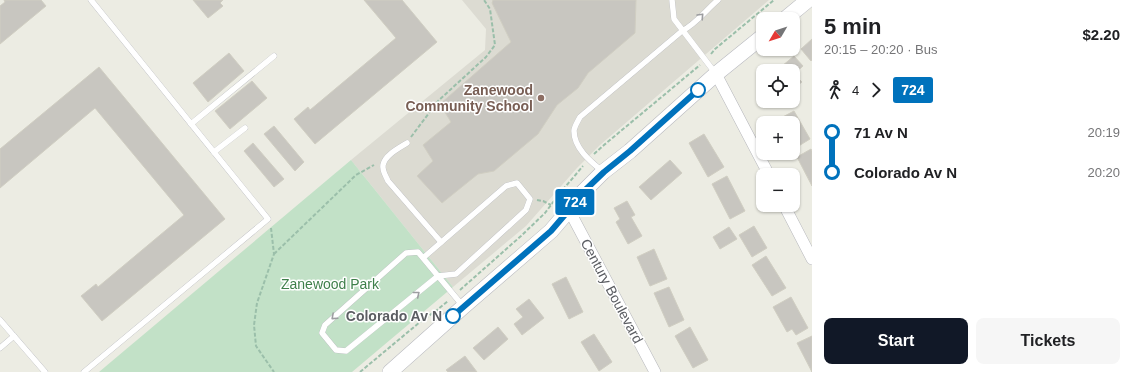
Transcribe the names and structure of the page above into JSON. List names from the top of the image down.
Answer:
{
  "streets": {
    "street": ["Century Boulevard"]
  },
  "parks": ["Zanewood Park"],
  "places": ["Zanewood Community School", "Colorado Av N"],
  "lines": ["bus line 724"],
  "north": "bottom left",
  "page": {
    "on_map": "724",
    "heading": ["5 min", "20:15 – 20:20 · Bus", "$2.20"],
    "map_buttons": ["+", "−"],
    "legs": ["4", "724"],
    "list": [
      {
        "name": "71 Av N",
        "value": "20:19"
      },
      {
        "name": "Colorado Av N",
        "value": "20:20"
      }
    ],
    "buttons": ["Start", "Tickets"]
  }
}
